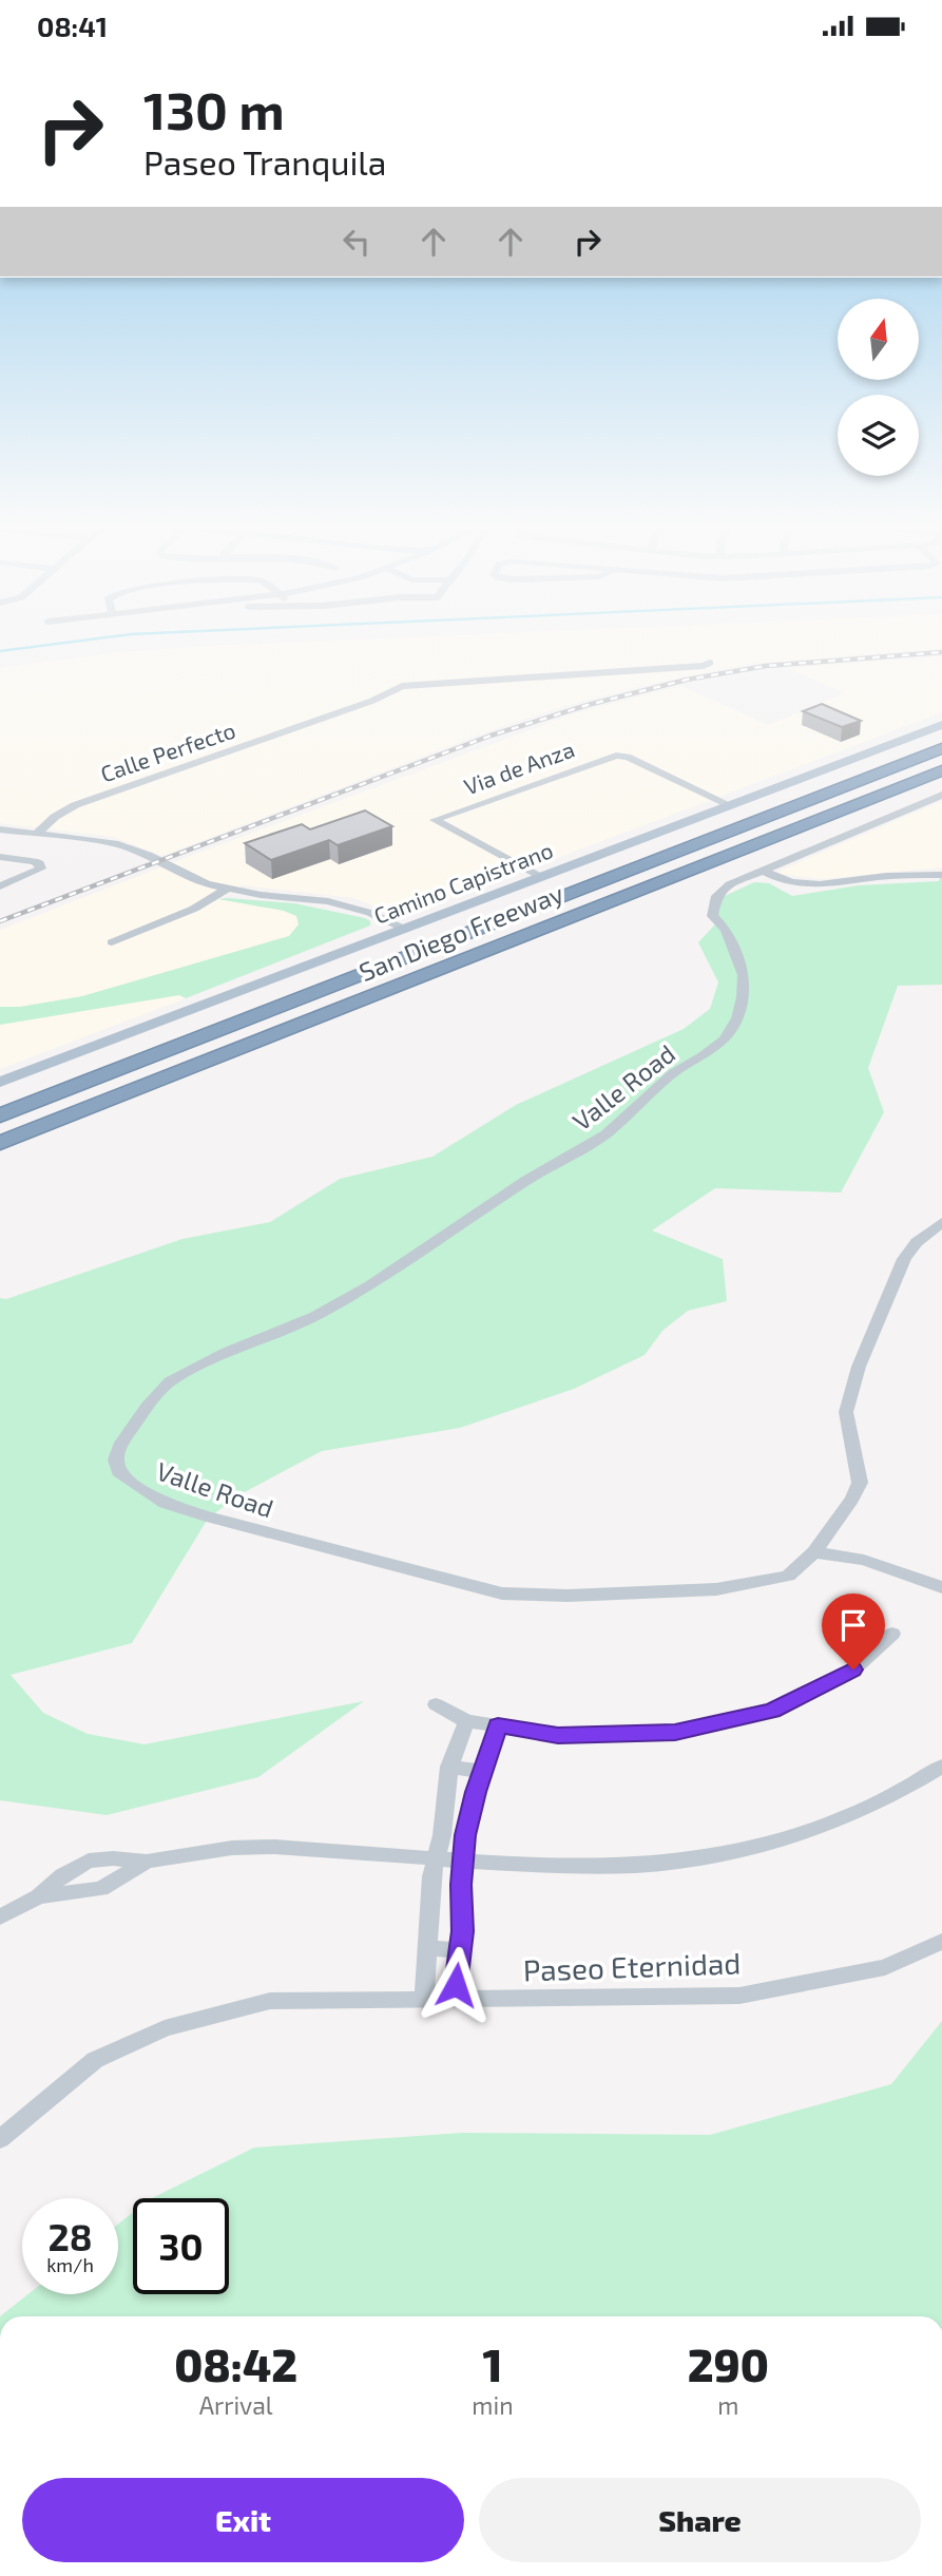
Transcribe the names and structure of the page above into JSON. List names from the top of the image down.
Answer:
{
  "streets": {
    "highway": ["San Diego Freeway"],
    "main road": ["Camino Capistrano"],
    "street": [
      "Calle Perfecto",
      "Via de Anza",
      "Valle Road",
      "Paseo Eternidad"
    ]
  },
  "crossings": [
    ["Via de Anza", "Camino Capistrano"]
  ],
  "north": "top",
  "page": {
    "status": "08:41",
    "turn": ["130 m", "Paseo Tranquila"],
    "speed": "28 km/h",
    "limit": "30",
    "eta": [
      "08:42",
      "Arrival",
      "1",
      "min",
      "290",
      "m"
    ],
    "buttons": ["Exit", "Share"]
  }
}
